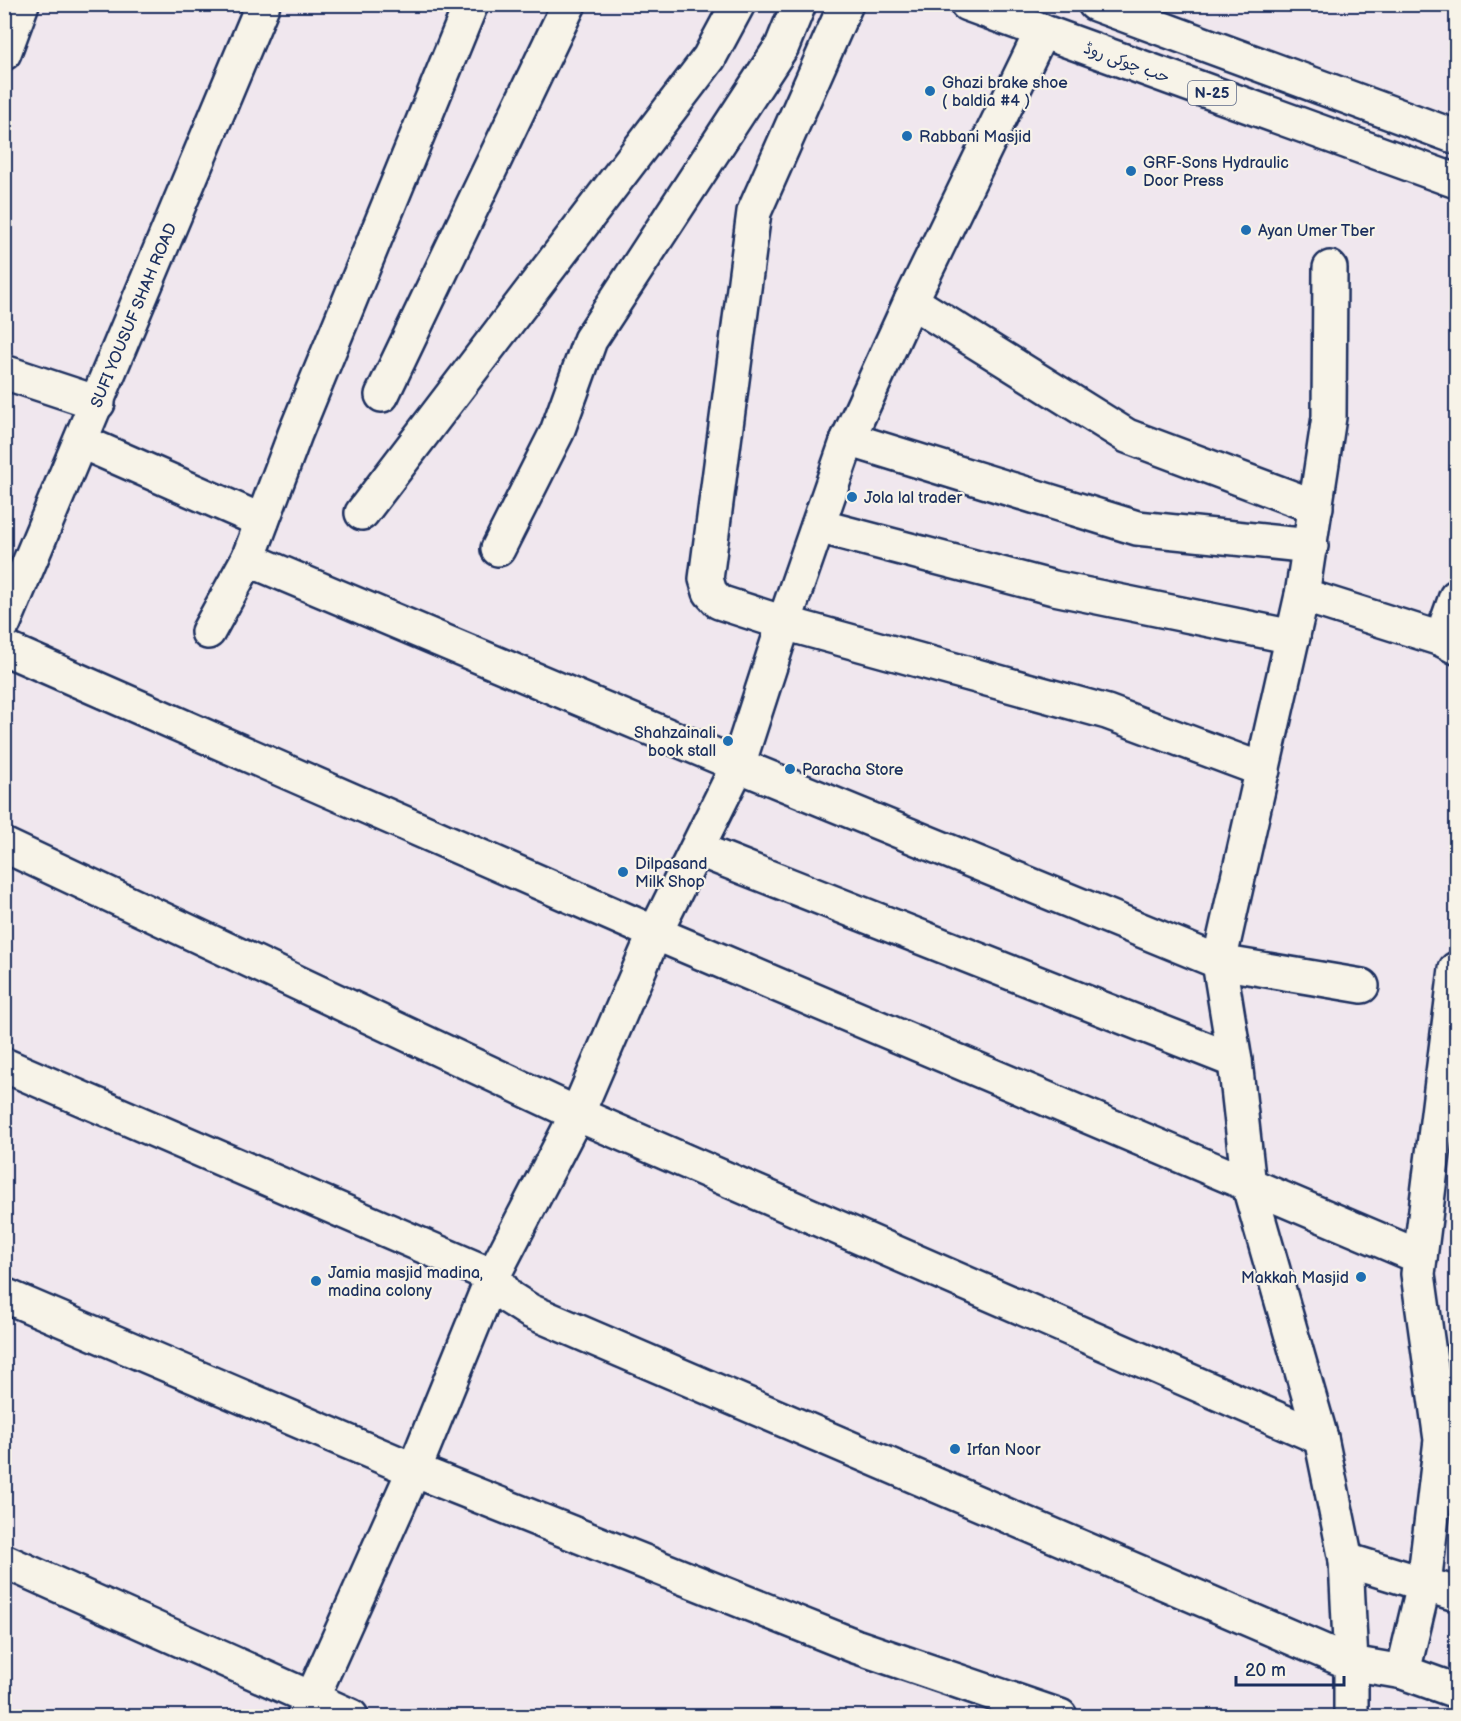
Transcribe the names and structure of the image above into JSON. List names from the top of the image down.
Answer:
{
  "streets": {
    "main road": ["حب چوکی روڈ", "N-25", "SUFI YOUSUF SHAH ROAD"]
  },
  "places": [
    "Ghazi brake shoe ( baldia #4 )",
    "Rabbani Masjid",
    "GRF-Sons Hydraulic Door Press",
    "Ayan Umer Tber",
    "Jola lal trader",
    "Shahzainali book stall",
    "Paracha Store",
    "Dilpasand Milk Shop",
    "Makkah Masjid",
    "Jamia masjid madina, madina colony",
    "Irfan Noor"
  ],
  "scale_bar": "20 m"
}
